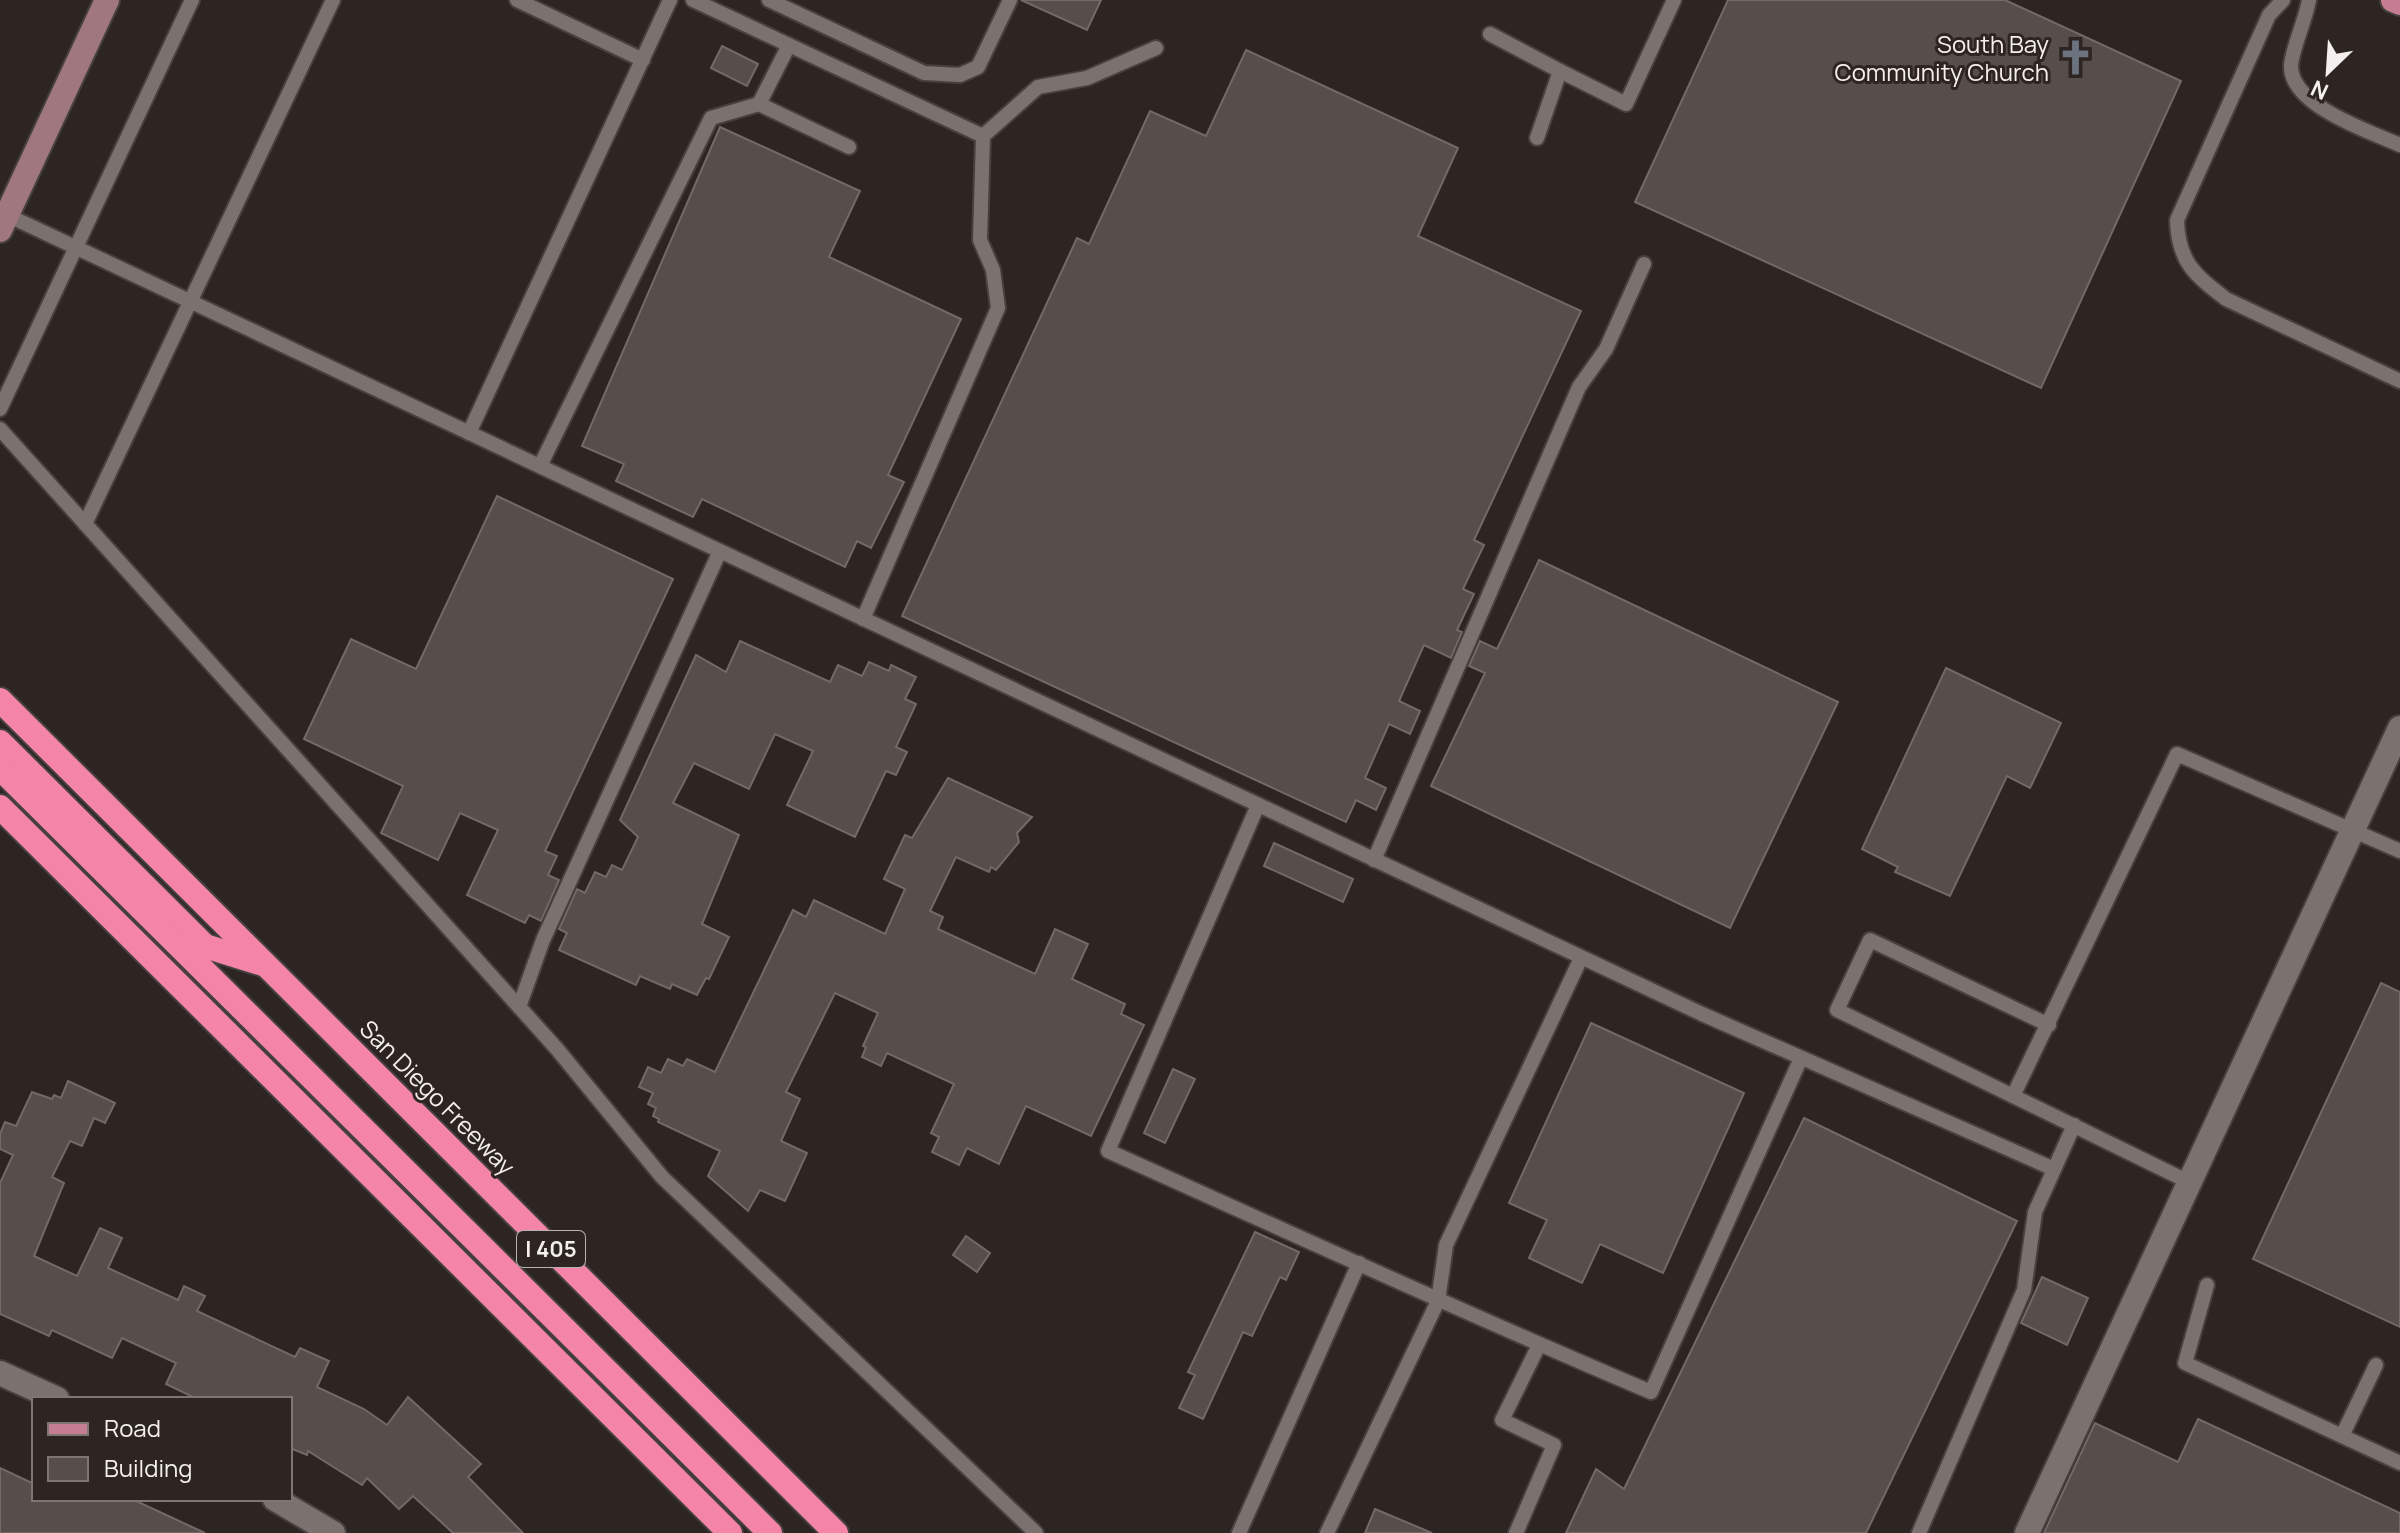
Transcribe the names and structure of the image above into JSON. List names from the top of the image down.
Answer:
{
  "streets": {
    "highway": ["San Diego Freeway", "I 405"]
  },
  "places": {
    "church": ["South Bay Community Church"]
  },
  "legend": ["Road", "Building"],
  "north": "bottom left"
}
